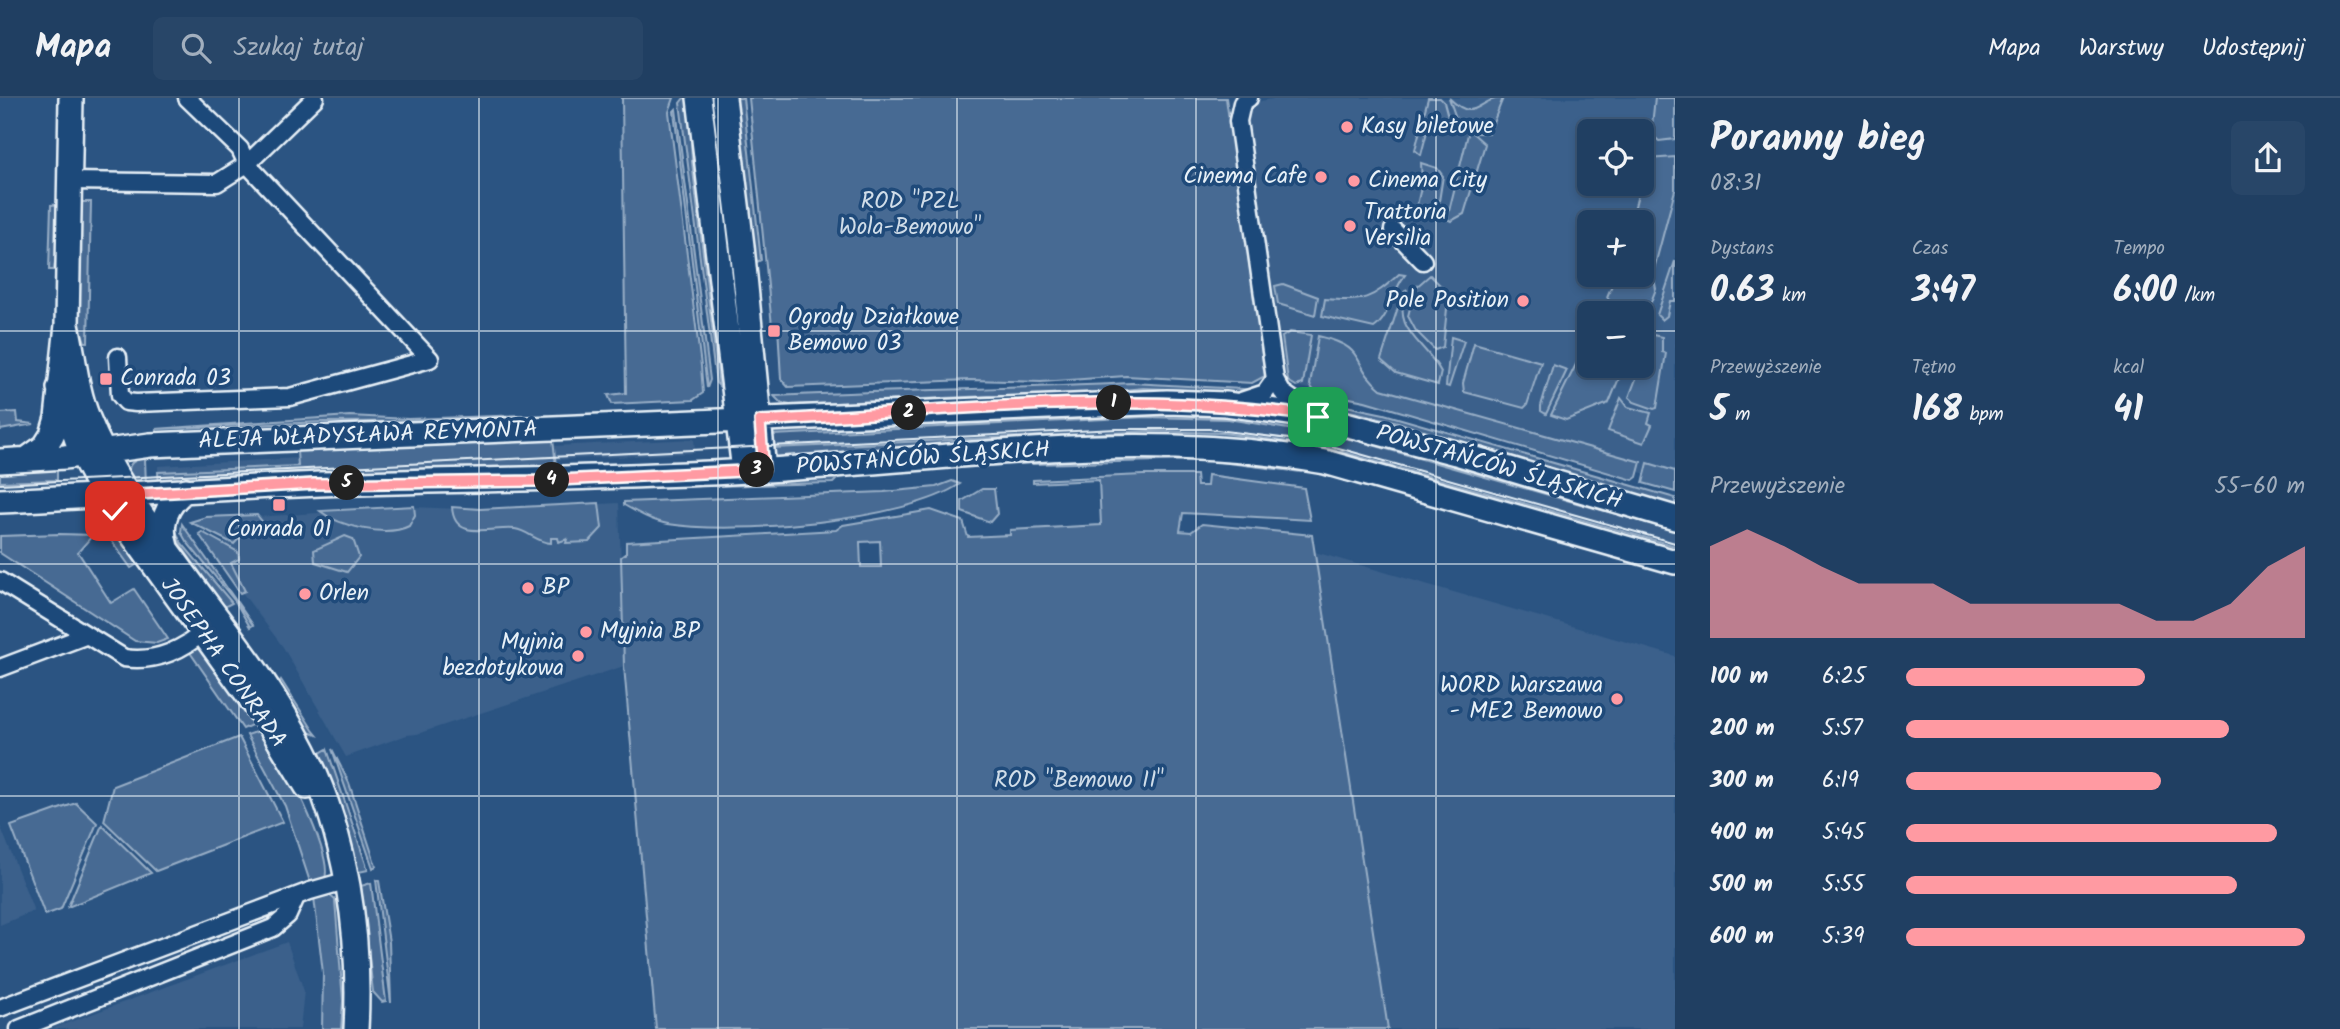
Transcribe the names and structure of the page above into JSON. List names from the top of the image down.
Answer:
{
  "streets": {
    "main road": ["ALEJA WŁADYSŁAWA REYMONTA", "POWSTAŃCÓW ŚLĄSKICH", "JOSEPHA CONRADA"]
  },
  "crossings": [
    ["ALEJA WŁADYSŁAWA REYMONTA", "POWSTAŃCÓW ŚLĄSKICH"],
    ["ALEJA WŁADYSŁAWA REYMONTA", "JOSEPHA CONRADA"]
  ],
  "parks": ["ROD \"PZL Wola-Bemowo\"", "ROD \"Bemowo II\""],
  "places": {
    "other": [
      "Kasy biletowe",
      "Cinema Cafe",
      "Cinema City",
      "Trattoria Versilia",
      "Pole Position",
      "BP",
      "Orlen",
      "Myjnia BP",
      "Myjnia bezdotykowa",
      "WORD Warszawa - ME2 Bemowo"
    ],
    "transit": ["Ogrody Działkowe Bemowo 03", "Conrada 03", "Conrada 01"]
  },
  "page": {
    "header": "Mapa",
    "search": "Szukaj tutaj",
    "nav": ["Mapa", "Warstwy", "Udostępnij"],
    "heading": ["Poranny bieg", "08:31"],
    "map_buttons": ["+", "−"],
    "stats": [
      ["Dystans", "0.63 km"],
      ["Czas", "3:47"],
      ["Tempo", "6:00 /km"],
      ["Przewyższenie", "5 m"],
      ["Tętno", "168 bpm"],
      ["kcal", "41"]
    ],
    "pins": [
      "1",
      "2",
      "3",
      "4",
      "5"
    ],
    "chart": ["Przewyższenie", "55–60 m"],
    "list": [
      {
        "name": "100 m",
        "note": "6:25"
      },
      {
        "name": "200 m",
        "note": "5:57"
      },
      {
        "name": "300 m",
        "note": "6:19"
      },
      {
        "name": "400 m",
        "note": "5:45"
      },
      {
        "name": "500 m",
        "note": "5:55"
      },
      {
        "name": "600 m",
        "note": "5:39"
      }
    ]
  }
}
